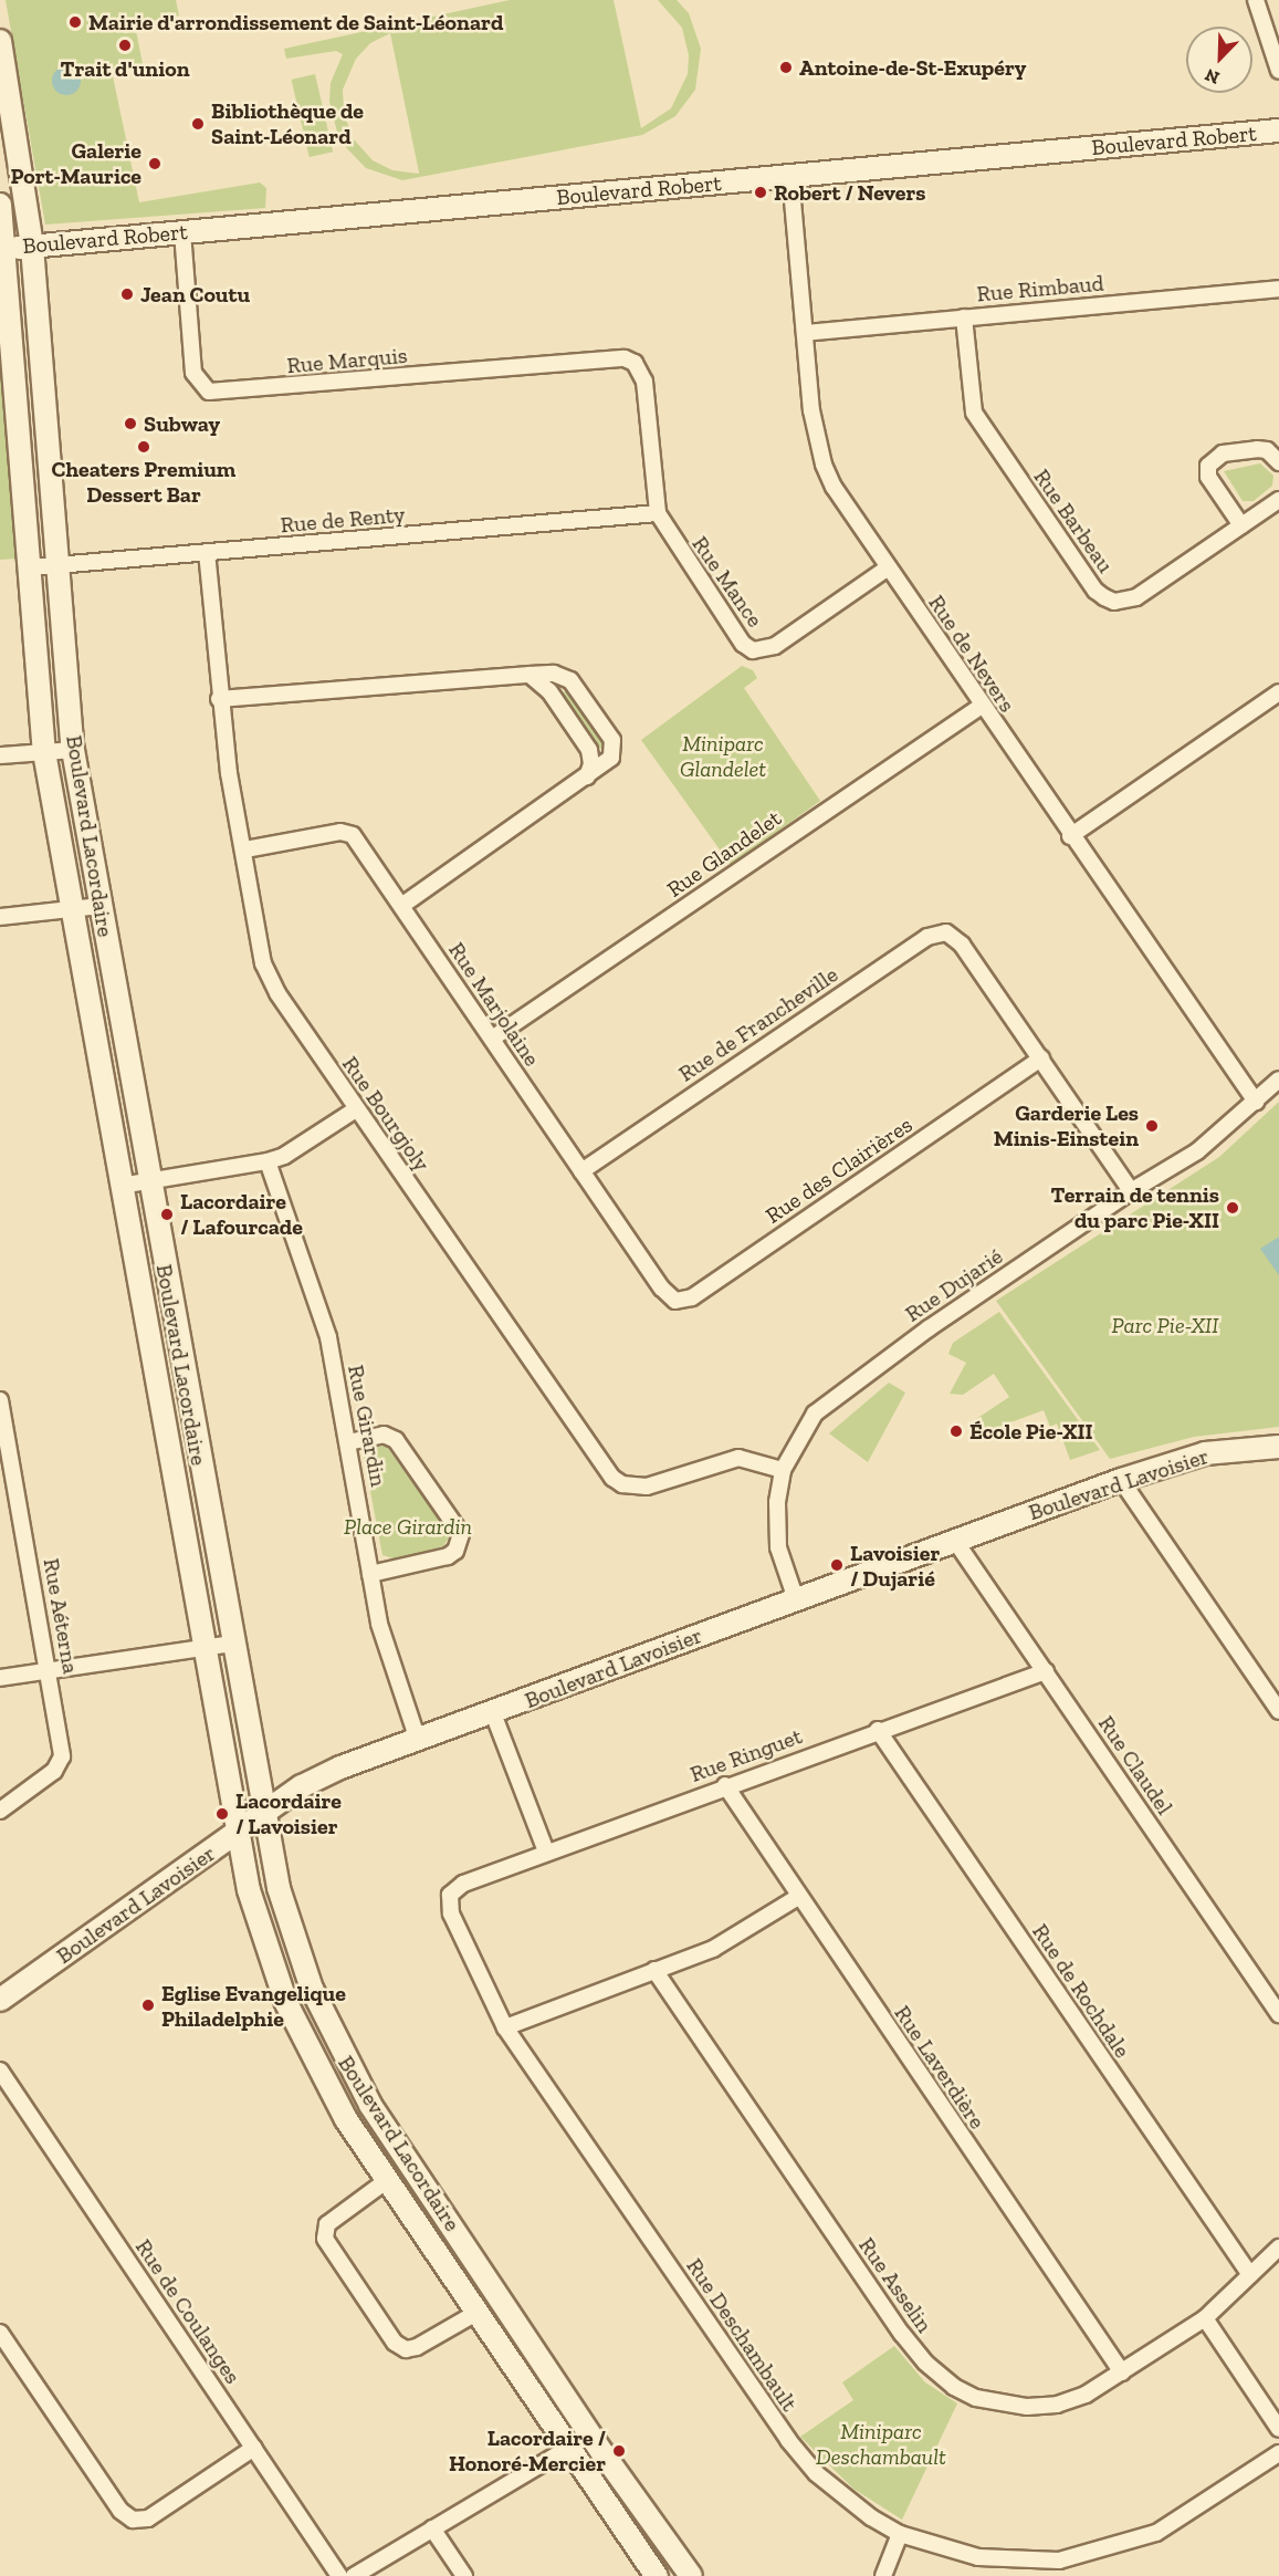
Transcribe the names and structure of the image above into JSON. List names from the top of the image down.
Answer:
{
  "streets": {
    "main road": ["Boulevard Robert", "Boulevard Lacordaire", "Boulevard Lavoisier"],
    "street": [
      "Rue Rimbaud",
      "Rue Marquis",
      "Rue de Renty",
      "Rue Barbeau",
      "Rue Mance",
      "Rue de Nevers",
      "Rue Glandelet",
      "Rue Marjolaine",
      "Rue de Francheville",
      "Rue Bourgjoly",
      "Rue des Clairières",
      "Rue Dujarié",
      "Rue Girardin",
      "Rue Aéterna",
      "Rue Ringuet",
      "Rue Claudel",
      "Rue de Rochdale",
      "Rue Laverdière",
      "Rue Asselin",
      "Rue de Coulanges",
      "Rue Deschambault"
    ]
  },
  "crossings": [
    ["Boulevard Robert", "Rue Marquis"],
    ["Boulevard Robert", "Rue de Nevers"],
    ["Boulevard Robert", "Boulevard Lacordaire"],
    ["Rue Rimbaud", "Rue Barbeau"],
    ["Rue Rimbaud", "Rue de Nevers"],
    ["Rue Marquis", "Rue Mance"],
    ["Rue de Renty", "Rue Mance"],
    ["Rue de Renty", "Boulevard Lacordaire"],
    ["Rue de Renty", "Rue Bourgjoly"],
    ["Rue Mance", "Rue de Nevers"],
    ["Rue de Nevers", "Rue Glandelet"],
    ["Rue de Nevers", "Rue Dujarié"],
    ["Boulevard Lacordaire", "Boulevard Lavoisier"],
    ["Rue Glandelet", "Rue Marjolaine"],
    ["Rue Marjolaine", "Rue de Francheville"],
    ["Rue Marjolaine", "Rue Bourgjoly"],
    ["Rue Marjolaine", "Rue des Clairières"],
    ["Rue de Francheville", "Rue des Clairières"],
    ["Rue Bourgjoly", "Rue Dujarié"],
    ["Rue Dujarié", "Boulevard Lavoisier"],
    ["Rue Girardin", "Boulevard Lavoisier"],
    ["Boulevard Lavoisier", "Rue Claudel"],
    ["Rue Ringuet", "Rue Claudel"],
    ["Rue Ringuet", "Rue de Rochdale"],
    ["Rue Ringuet", "Rue Laverdière"],
    ["Rue Ringuet", "Rue Deschambault"],
    ["Rue de Rochdale", "Rue Asselin"],
    ["Rue Laverdière", "Rue Asselin"]
  ],
  "parks": [
    "Miniparc Glandelet",
    "Parc Pie-XII",
    "Place Girardin",
    "Miniparc Deschambault"
  ],
  "places": [
    "Mairie d'arrondissement de Saint-Léonard",
    "Trait d'union",
    "Antoine-de-St-Exupéry",
    "Bibliothèque de Saint-Léonard",
    "Galerie Port-Maurice",
    "Robert / Nevers",
    "Jean Coutu",
    "Subway",
    "Cheaters Premium Dessert Bar",
    "Garderie Les Minis-Einstein",
    "Terrain de tennis du parc Pie-XII",
    "Lacordaire / Lafourcade",
    "École Pie-XII",
    "Lavoisier / Dujarié",
    "Lacordaire / Lavoisier",
    "Eglise Evangelique Philadelphie",
    "Lacordaire / Honoré-Mercier"
  ],
  "north": "bottom left"
}
